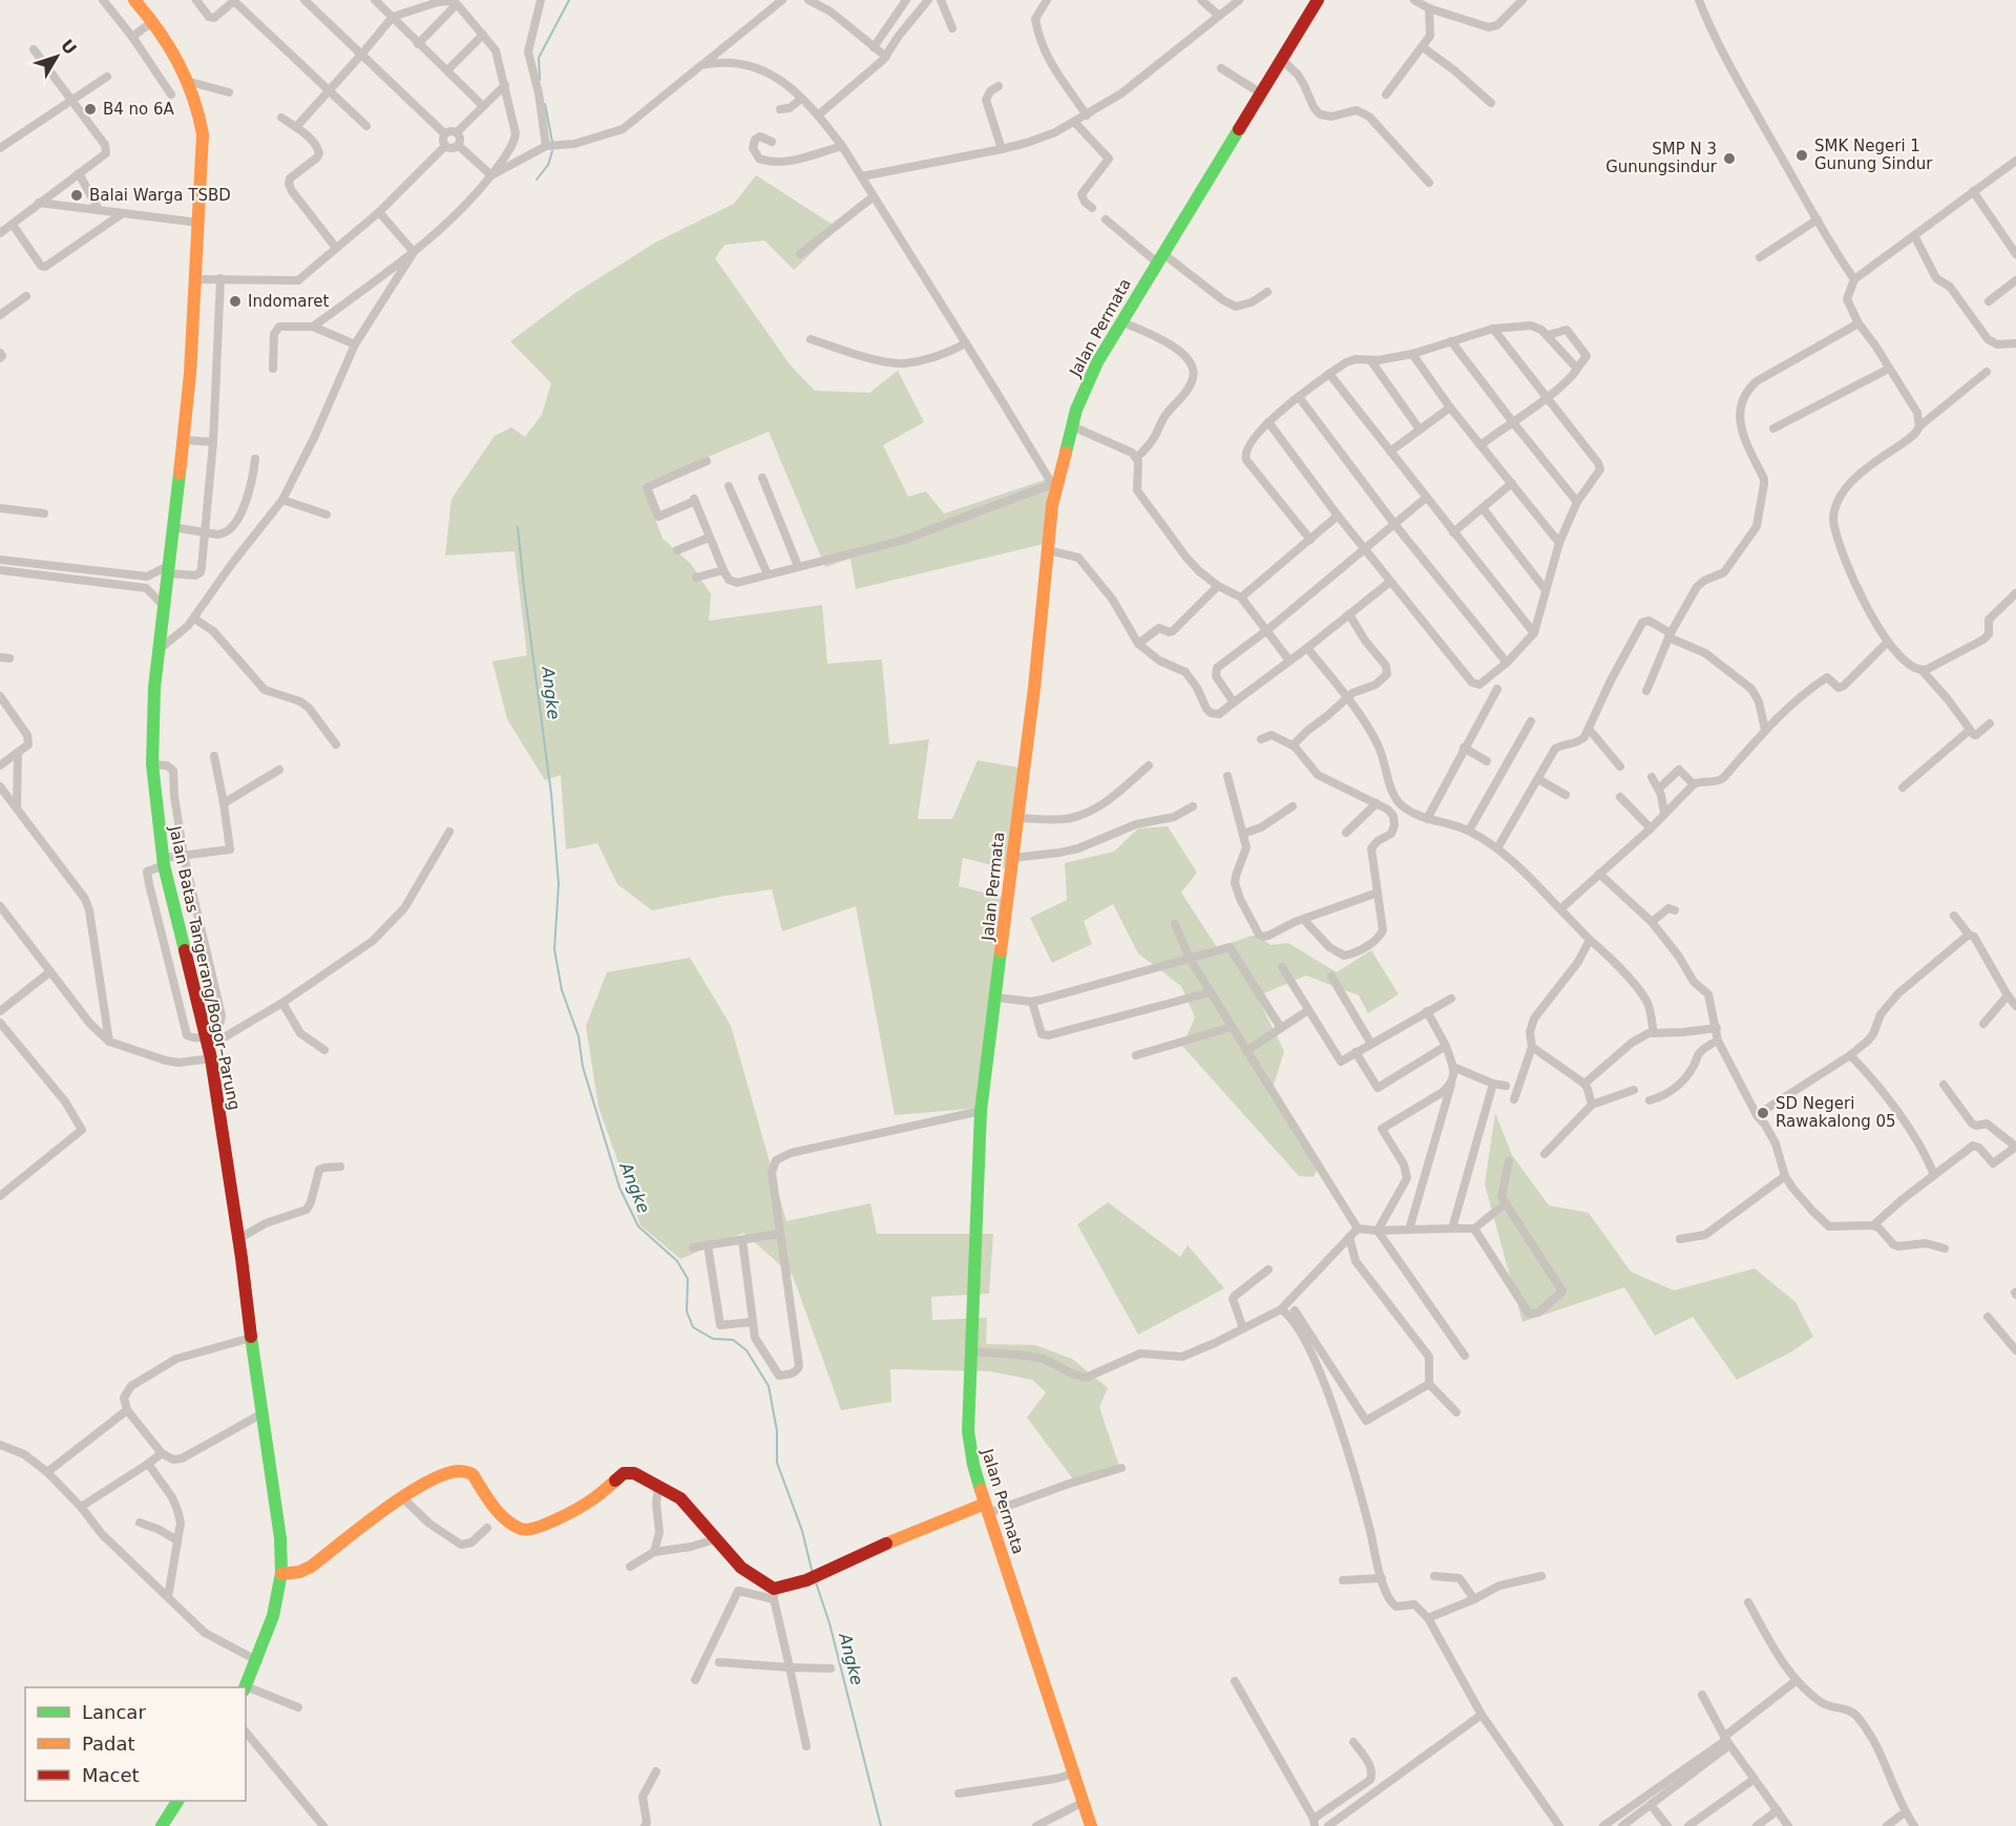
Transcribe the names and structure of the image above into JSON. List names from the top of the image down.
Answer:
{
  "streets": {
    "main road": ["Jalan Permata", "Jalan Batas Tangerang/Bogor–Parung"]
  },
  "water": ["Angke"],
  "places": [
    "B4 no 6A",
    "SMK Negeri 1 Gunung Sindur",
    "SMP N 3 Gunungsindur",
    "Balai Warga TSBD",
    "Indomaret",
    "SD Negeri Rawakalong 05"
  ],
  "legend": ["Lancar", "Padat", "Macet"],
  "north": "top right"
}
